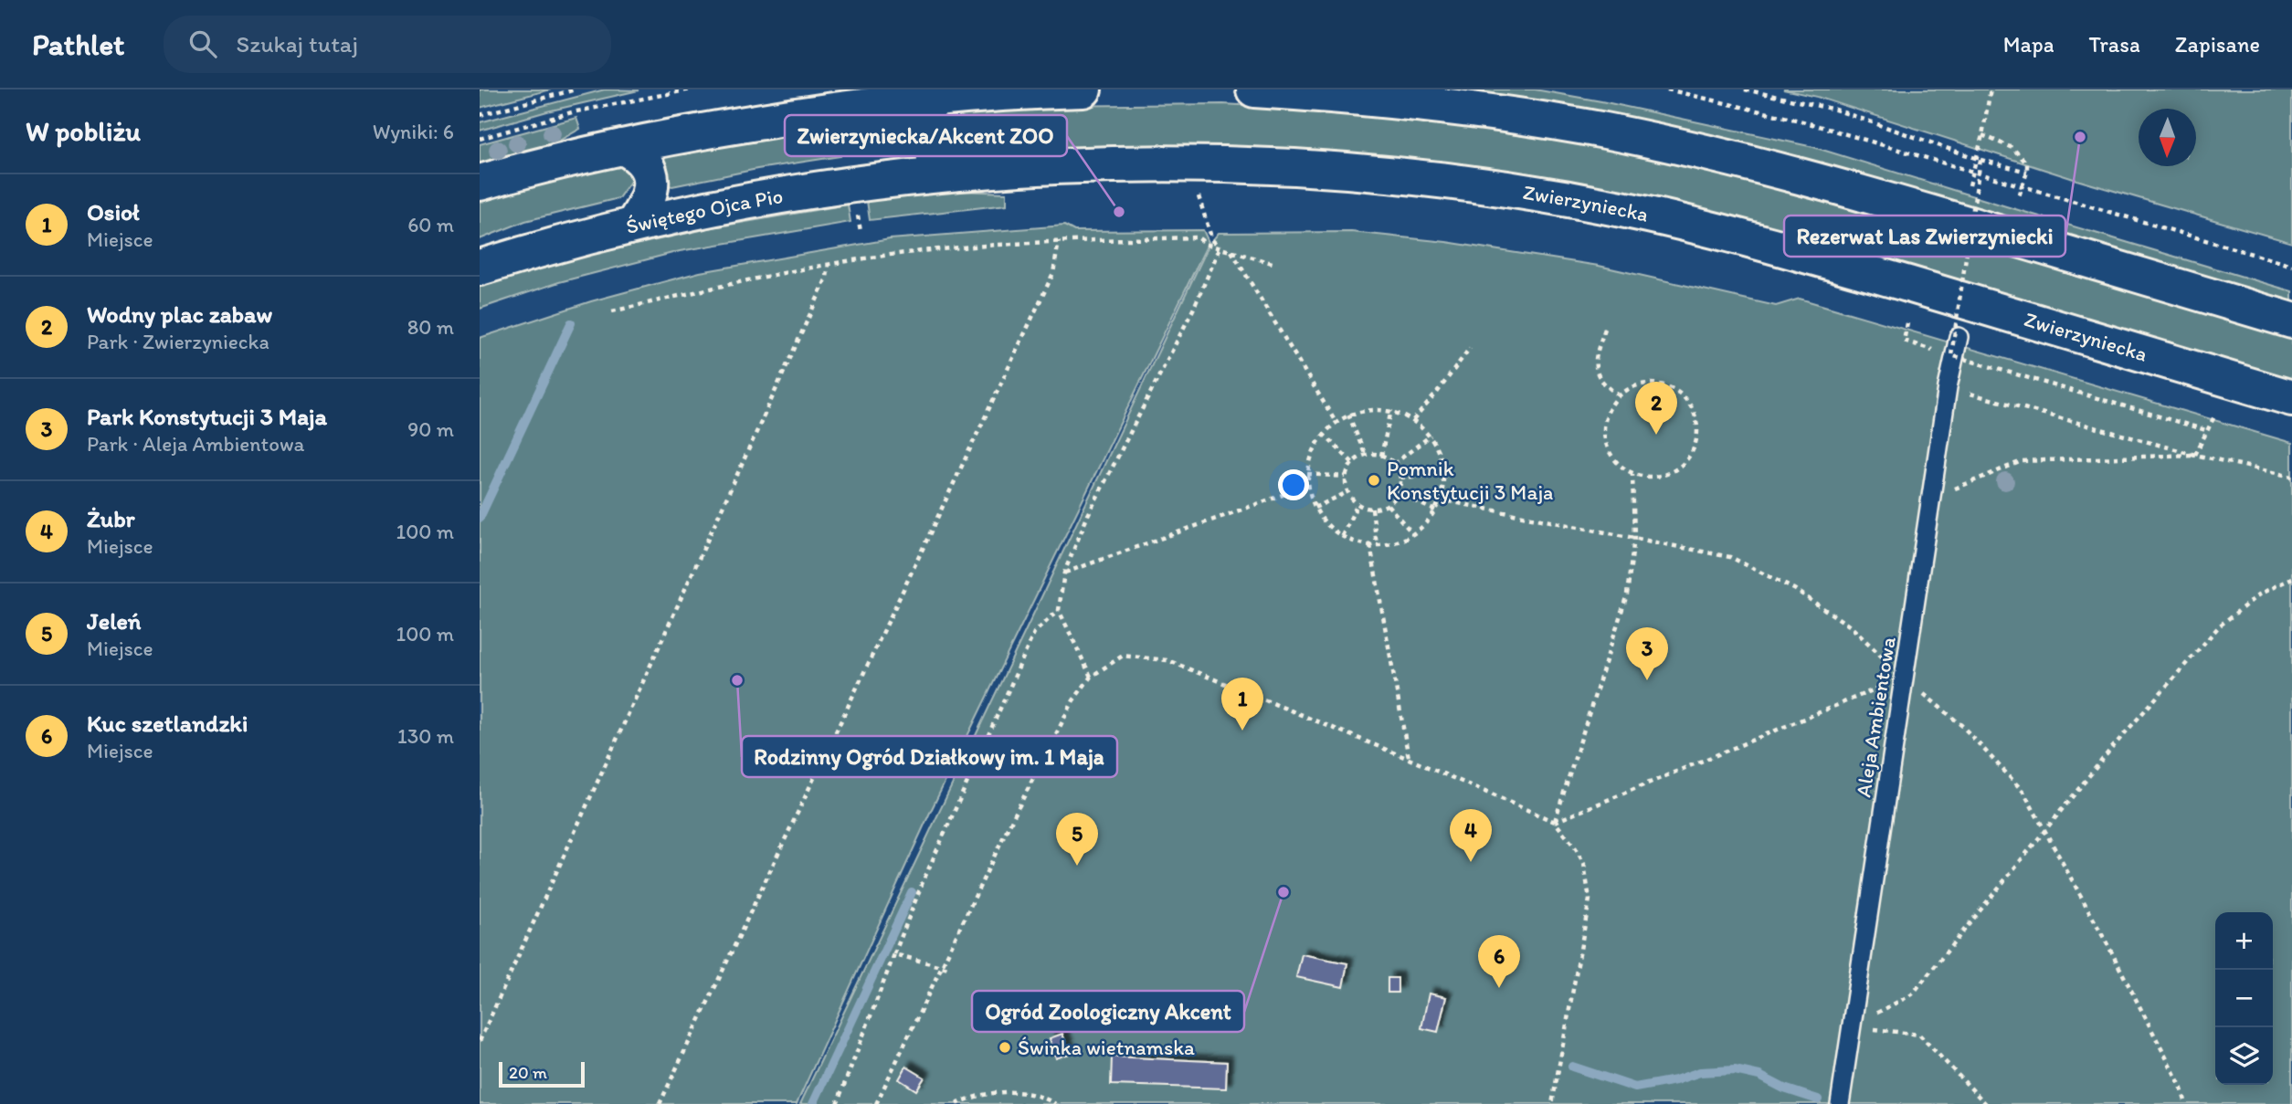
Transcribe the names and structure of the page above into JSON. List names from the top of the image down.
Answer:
{
  "streets": {
    "main road": ["Zwierzyniecka", "Świętego Ojca Pio"],
    "street": ["Aleja Ambientowa"]
  },
  "crossings": [
    ["Zwierzyniecka", "Świętego Ojca Pio"]
  ],
  "places": [
    "Rezerwat Las Zwierzyniecki",
    "Zwierzyniecka/Akcent ZOO",
    "Pomnik Konstytucji 3 Maja",
    "Rodzinny Ogród Działkowy im. 1 Maja",
    "Ogród Zoologiczny Akcent",
    "Świnka wietnamska"
  ],
  "scale_bar": "20 m",
  "north": "bottom",
  "page": {
    "header": "Pathlet",
    "search": "Szukaj tutaj",
    "nav": ["Mapa", "Trasa", "Zapisane"],
    "heading": ["W pobliżu", "Wyniki: 6"],
    "list": [
      {
        "mark": "1",
        "name": "Osioł",
        "note": "Miejsce",
        "value": "60 m"
      },
      {
        "mark": "2",
        "name": "Wodny plac zabaw",
        "note": "Park · Zwierzyniecka",
        "value": "80 m"
      },
      {
        "mark": "3",
        "name": "Park Konstytucji 3 Maja",
        "note": "Park · Aleja Ambientowa",
        "value": "90 m"
      },
      {
        "mark": "4",
        "name": "Żubr",
        "note": "Miejsce",
        "value": "100 m"
      },
      {
        "mark": "5",
        "name": "Jeleń",
        "note": "Miejsce",
        "value": "100 m"
      },
      {
        "mark": "6",
        "name": "Kuc szetlandzki",
        "note": "Miejsce",
        "value": "130 m"
      }
    ],
    "pins": [
      "2",
      "3",
      "1",
      "4",
      "5",
      "6"
    ],
    "map_buttons": ["+", "−"],
    "scale": "20 m"
  }
}
